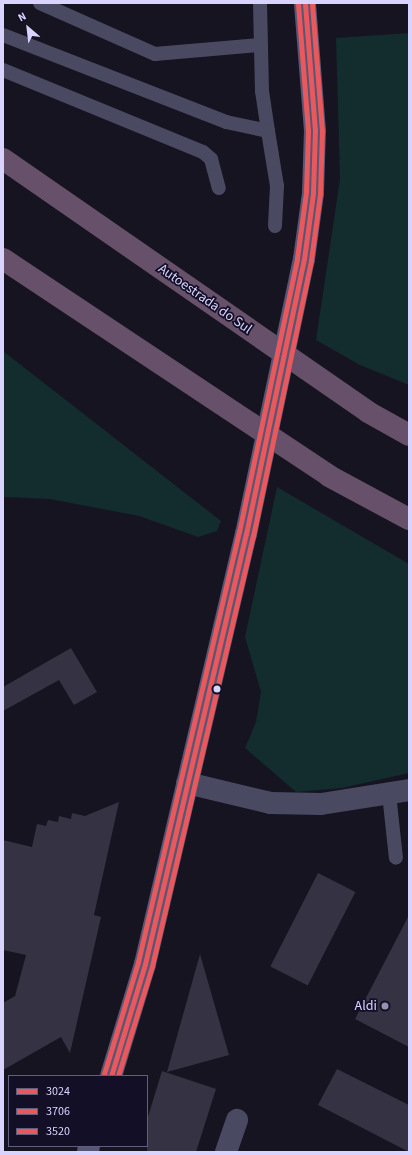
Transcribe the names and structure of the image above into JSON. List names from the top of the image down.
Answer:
{
  "streets": {
    "highway": ["Autoestrada do Sul"]
  },
  "places": ["Aldi"],
  "lines": ["transit line 3024", "transit line 3706", "transit line 3520"],
  "legend": ["3024", "3706", "3520"],
  "north": "top left"
}
